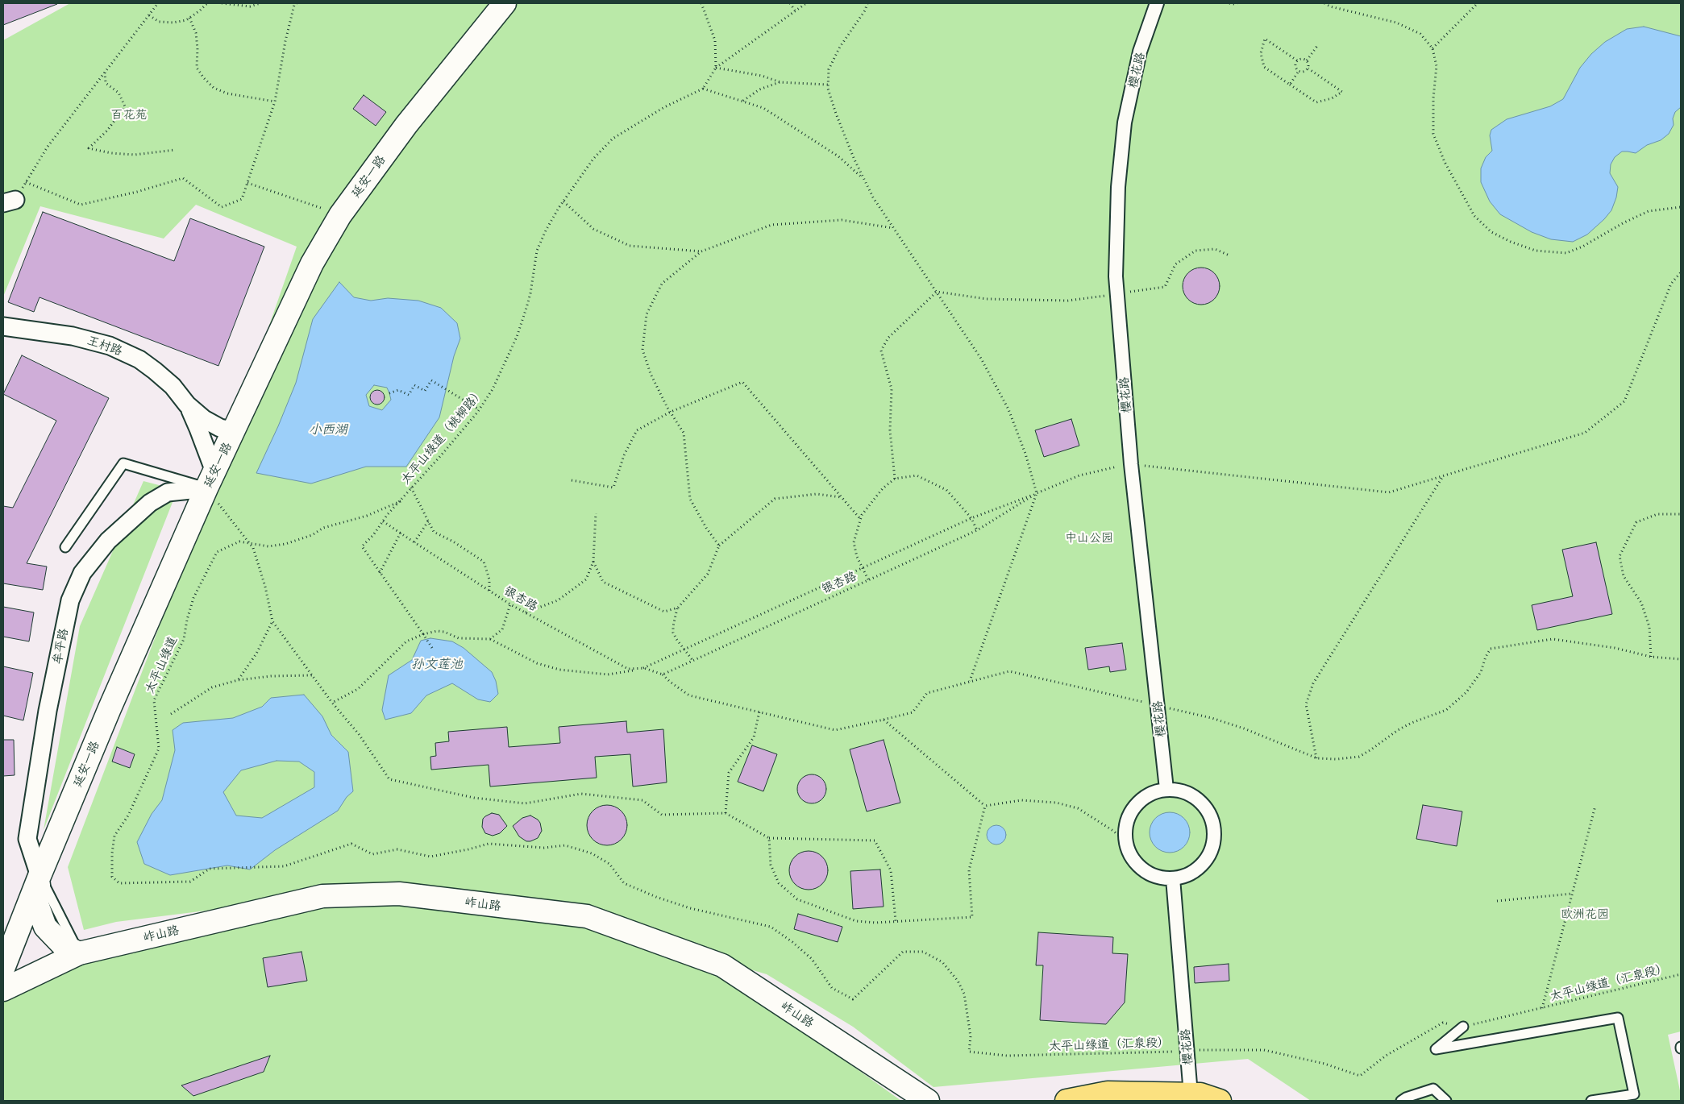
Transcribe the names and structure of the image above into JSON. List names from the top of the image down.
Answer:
{
  "streets": {
    "main road": ["延安一路", "岞山路"],
    "street": ["樱花路", "王村路", "牟平路"],
    "path": [
      "太平山绿道（桃柳路）",
      "银杏路",
      "太平山绿道",
      "太平山绿道（汇泉段）"
    ]
  },
  "crossings": [
    ["樱花路", "银杏路"],
    ["樱花路", "太平山绿道（汇泉段）"],
    ["延安一路", "王村路"],
    ["延安一路", "牟平路"],
    ["王村路", "牟平路"],
    ["太平山绿道（桃柳路）", "银杏路"],
    ["太平山绿道（桃柳路）", "太平山绿道"]
  ],
  "water": ["小西湖", "孙文莲池"],
  "parks": ["百花苑", "中山公园", "欧洲花园"]
}
